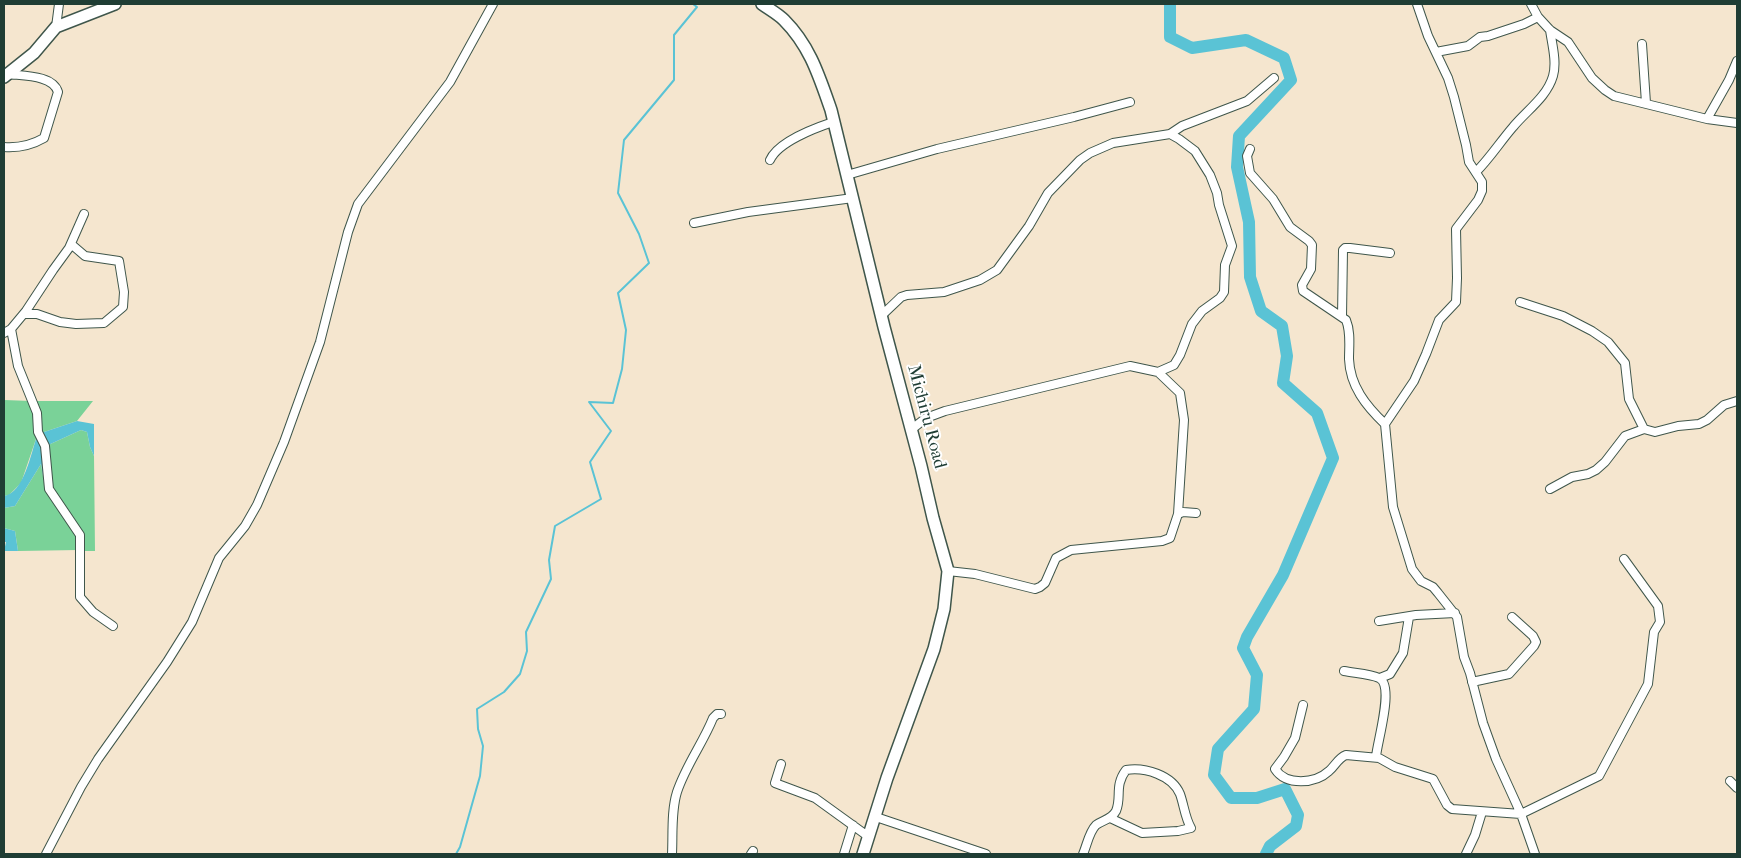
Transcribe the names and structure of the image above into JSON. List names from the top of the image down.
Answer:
{
  "streets": {
    "street": ["Michiru Road"]
  }
}
